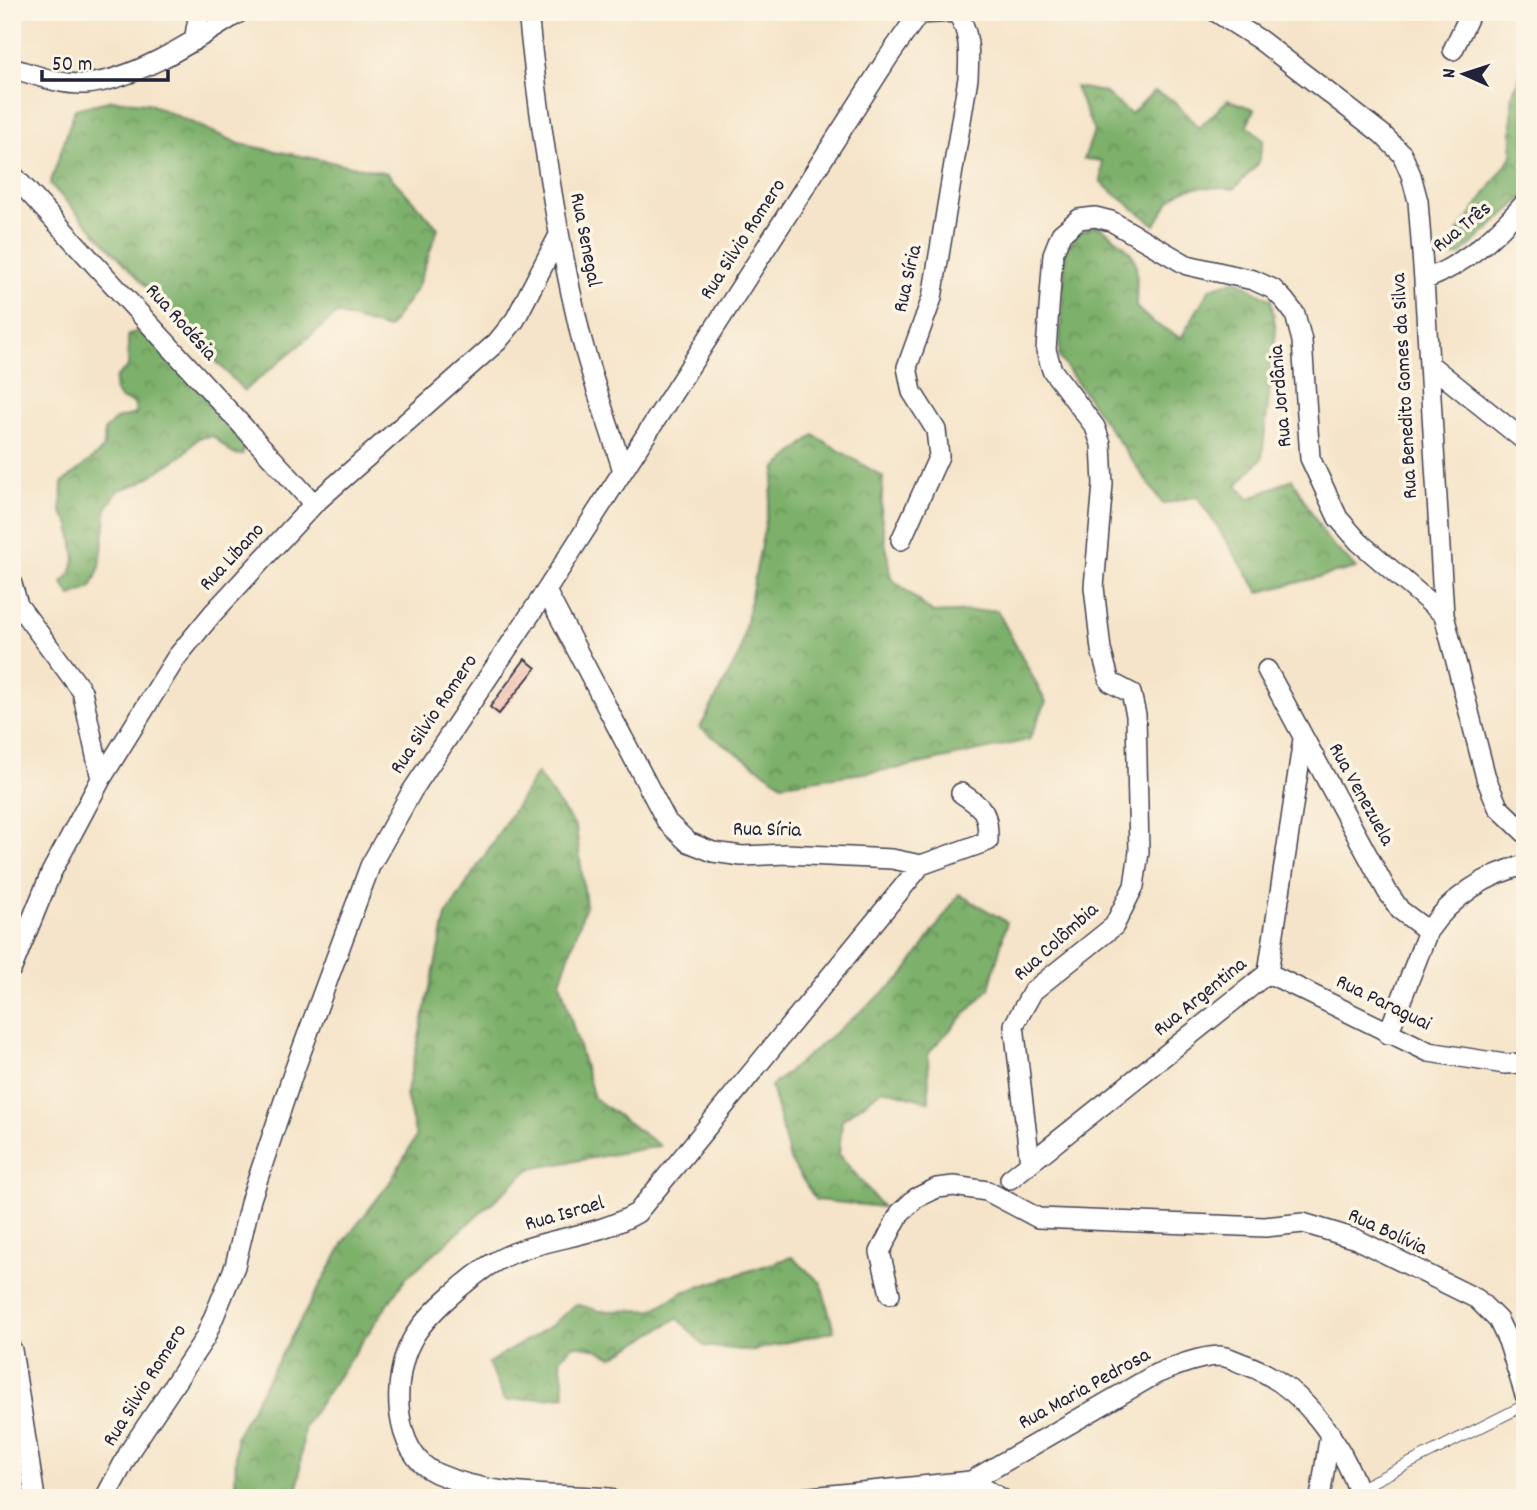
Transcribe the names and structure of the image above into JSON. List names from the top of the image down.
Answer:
{
  "streets": {
    "street": [
      "Rua Três",
      "Rua Senegal",
      "Rua Silvio Romero",
      "Rua Síria",
      "Rua Rodésia",
      "Rua Benedito Gomes da Silva",
      "Rua Jordânia",
      "Rua Libano",
      "Rua Venezuela",
      "Rua Colômbia",
      "Rua Argentina",
      "Rua Paraguai",
      "Rua Israel",
      "Rua Bolívia",
      "Rua Maria Pedrosa"
    ]
  },
  "crossings": [
    ["Rua Três", "Rua Benedito Gomes da Silva"],
    ["Rua Senegal", "Rua Silvio Romero"],
    ["Rua Senegal", "Rua Libano"],
    ["Rua Silvio Romero", "Rua Síria"],
    ["Rua Síria", "Rua Israel"],
    ["Rua Rodésia", "Rua Libano"],
    ["Rua Benedito Gomes da Silva", "Rua Jordânia"],
    ["Rua Jordânia", "Rua Colômbia"],
    ["Rua Venezuela", "Rua Argentina"],
    ["Rua Colômbia", "Rua Argentina"],
    ["Rua Argentina", "Rua Paraguai"]
  ],
  "scale_bar": "50 m",
  "north": "left"
}
